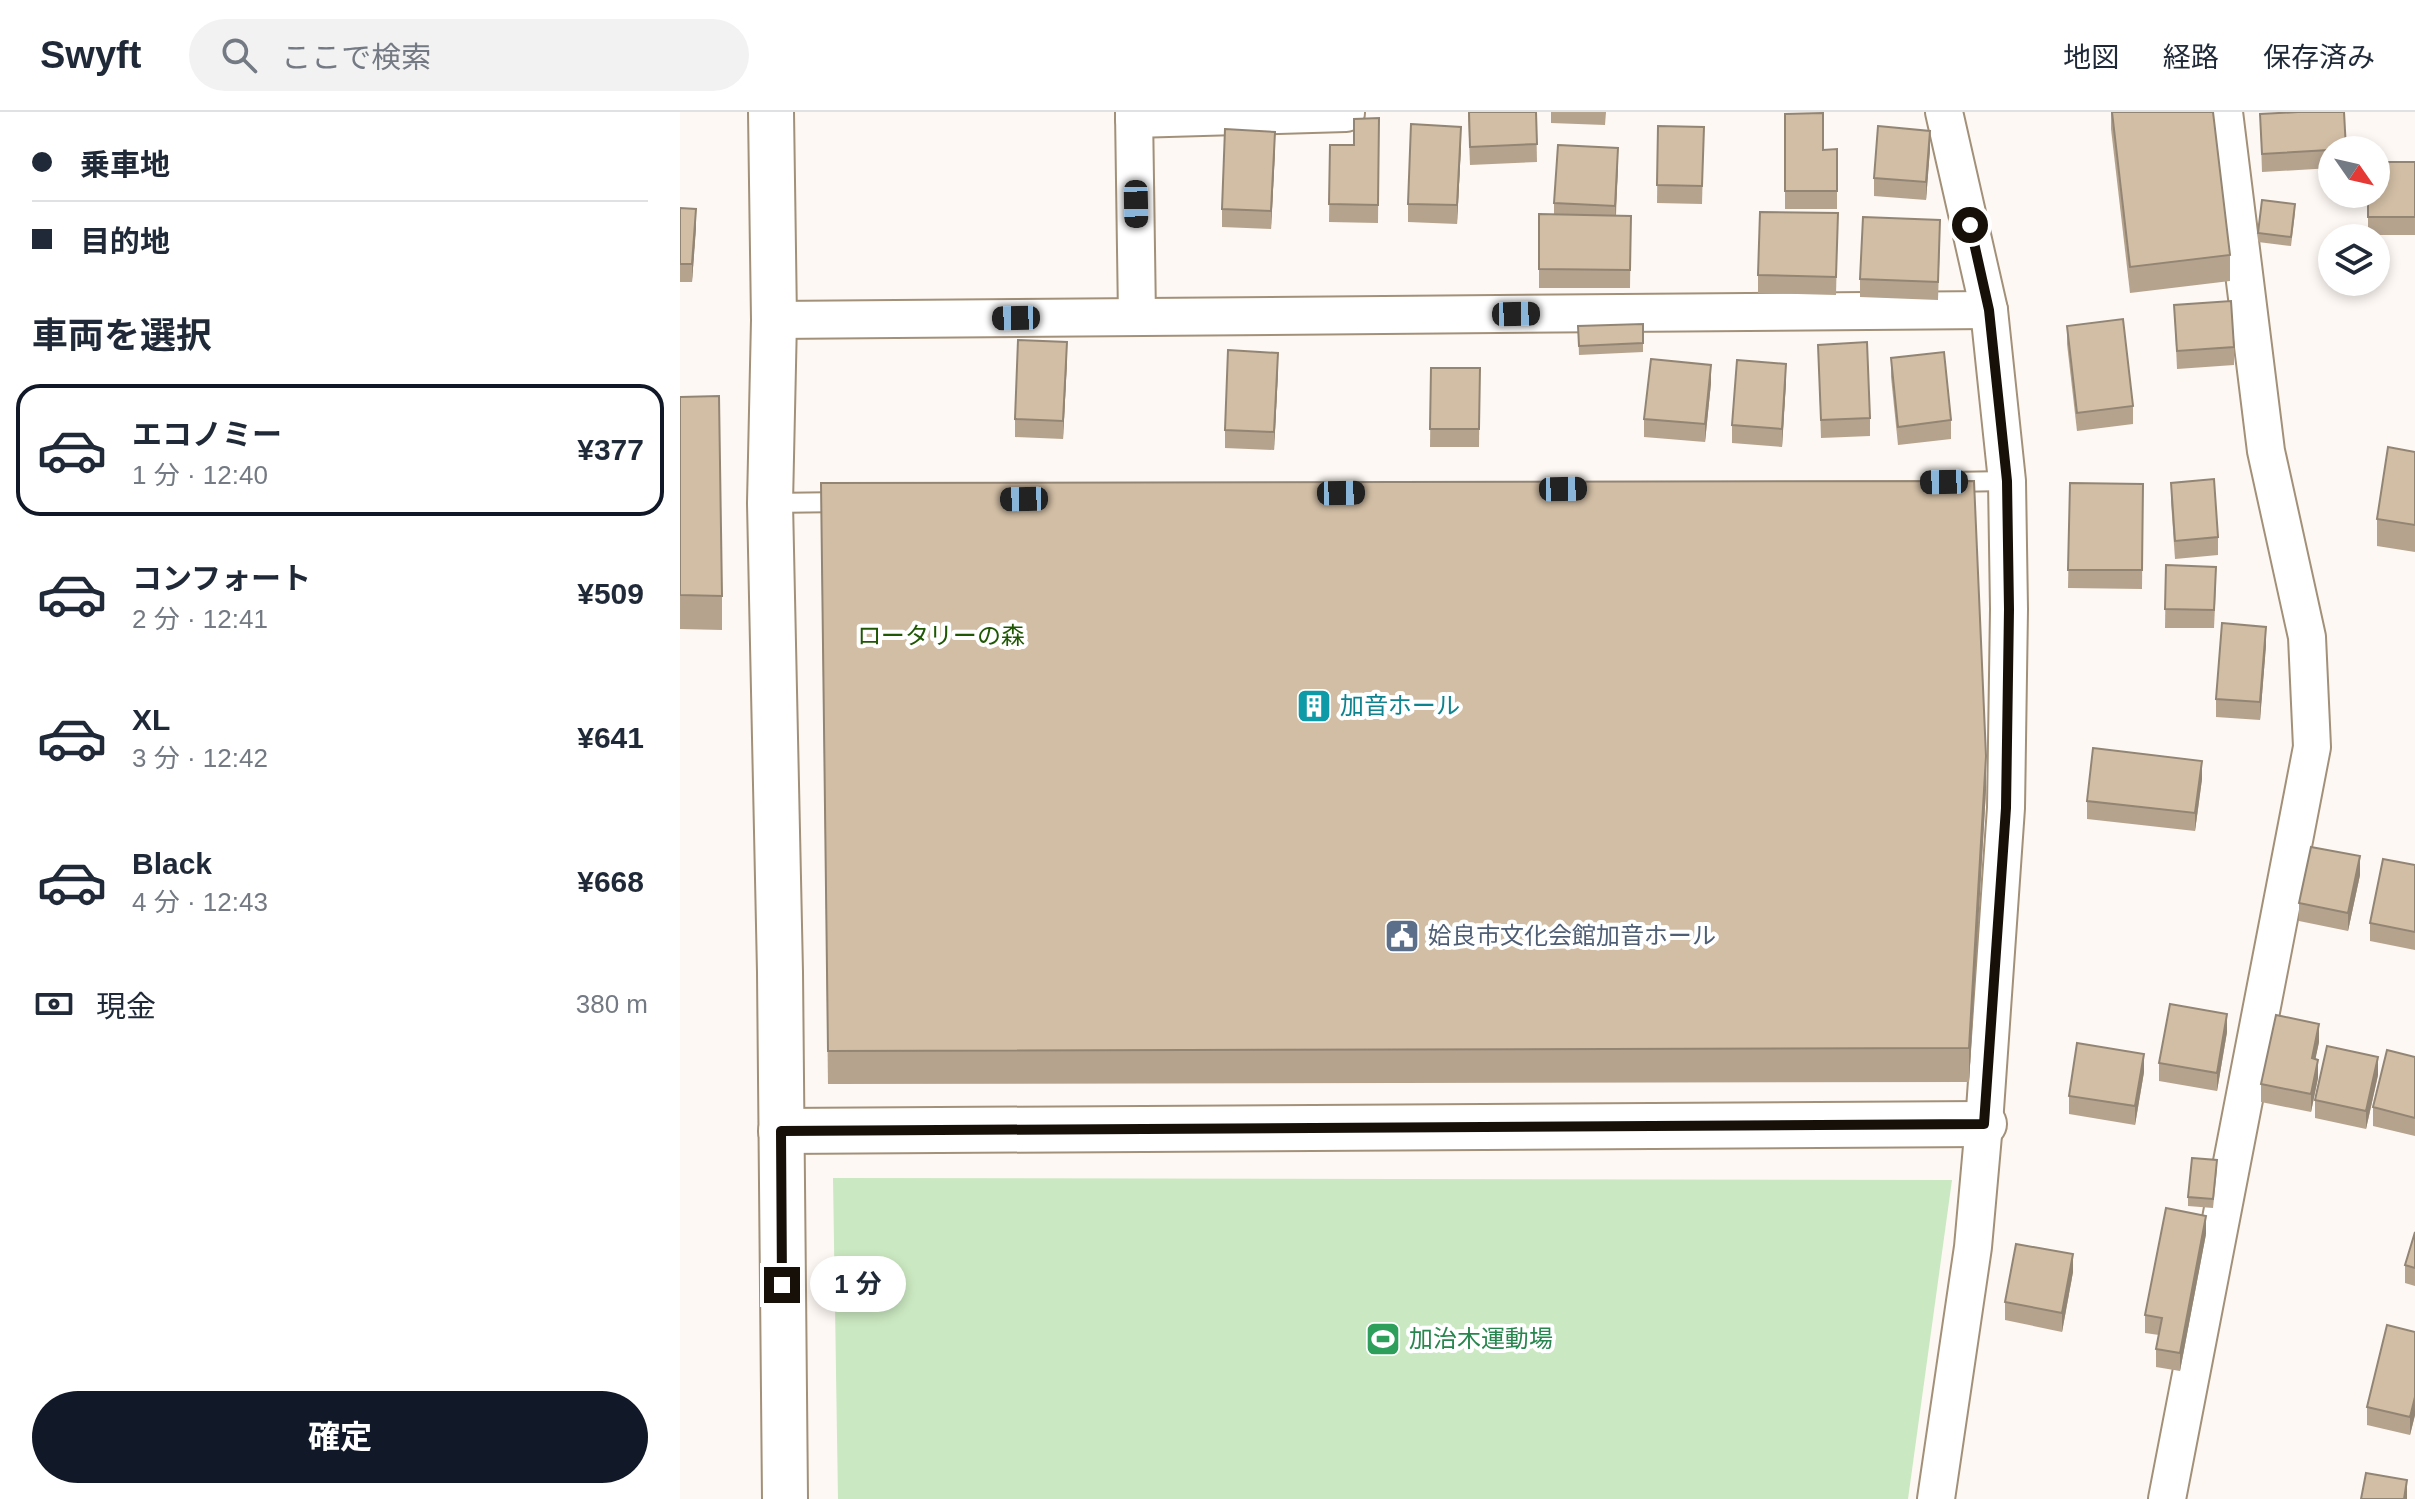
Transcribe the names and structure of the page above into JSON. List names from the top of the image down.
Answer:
{
  "parks": ["ロータリーの森"],
  "places": {
    "building": ["加音ホール"],
    "public building": ["姶良市文化会館加音ホール"],
    "sports": ["加治木運動場"]
  },
  "north": "bottom right",
  "page": {
    "header": "Swyft",
    "search": "ここで検索",
    "nav": ["地図", "経路", "保存済み"],
    "banner": ["乗車地", "目的地"],
    "heading": "車両を選択",
    "list": [
      {
        "name": "エコノミー",
        "note": "1 分 · 12:40",
        "value": "¥377"
      },
      {
        "name": "コンフォート",
        "note": "2 分 · 12:41",
        "value": "¥509"
      },
      {
        "name": "XL",
        "note": "3 分 · 12:42",
        "value": "¥641"
      },
      {
        "name": "Black",
        "note": "4 分 · 12:43",
        "value": "¥668"
      }
    ],
    "pay": ["現金", "380 m"],
    "bubble": "1 分",
    "buttons": "確定"
  }
}
